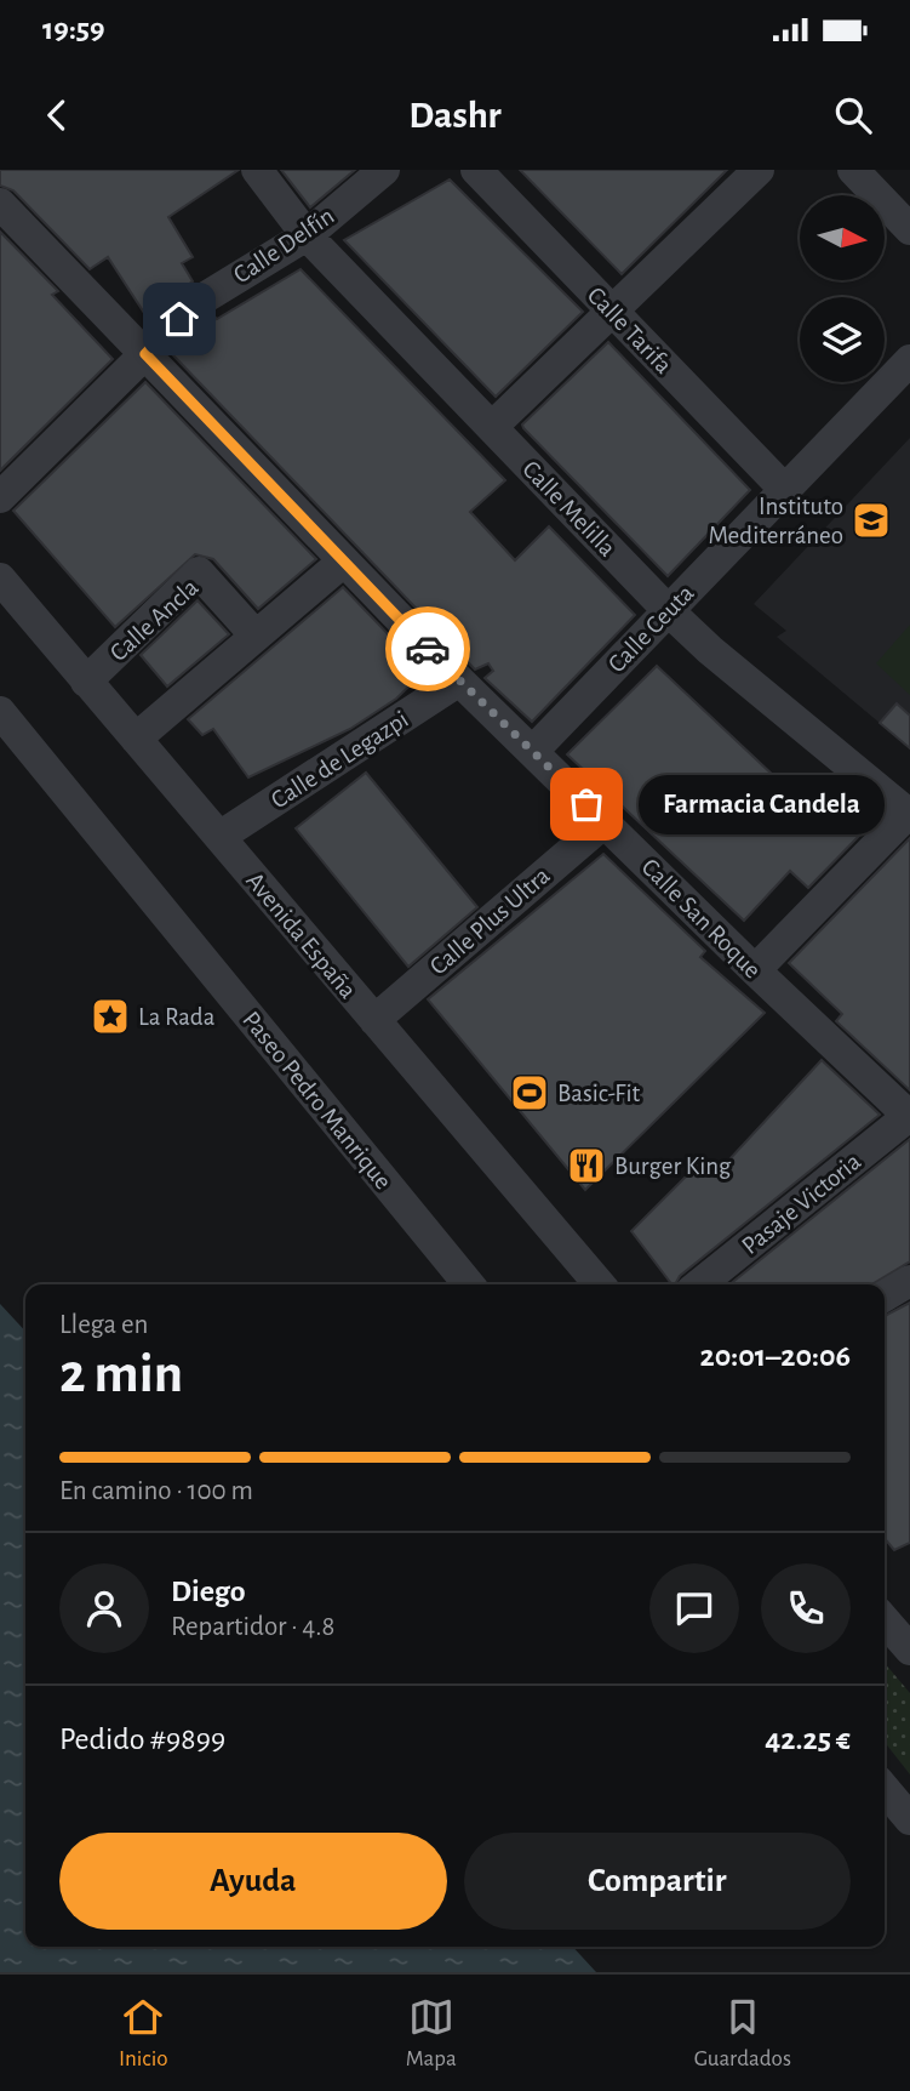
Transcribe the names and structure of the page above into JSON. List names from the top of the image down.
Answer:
{
  "streets": {
    "street": [
      "Calle Delfín",
      "Calle Tarifa",
      "Calle Melilla",
      "Calle Ancla",
      "Calle Ceuta",
      "Calle de Legazpi",
      "Calle San Roque",
      "Calle Plus Ultra",
      "Avenida España",
      "Paseo Pedro Manrique",
      "Pasaje Victoria"
    ]
  },
  "crossings": [
    ["Calle Delfín", "Calle Melilla"],
    ["Calle Delfín", "Calle San Roque"],
    ["Calle Tarifa", "Calle Ceuta"],
    ["Calle Melilla", "Calle Ceuta"],
    ["Calle Ancla", "Avenida España"],
    ["Calle Ceuta", "Calle San Roque"],
    ["Calle de Legazpi", "Calle San Roque"],
    ["Calle de Legazpi", "Avenida España"],
    ["Calle San Roque", "Calle Plus Ultra"],
    ["Calle San Roque", "Pasaje Victoria"],
    ["Calle Plus Ultra", "Avenida España"]
  ],
  "places": {
    "school or university": ["Instituto Mediterráneo"],
    "other": ["Farmacia Candela"],
    "place": ["La Rada"],
    "sports": ["Basic-Fit"],
    "restaurant": ["Burger King"]
  },
  "north": "right",
  "page": {
    "status": "19:59",
    "header": "Dashr",
    "bubble": "Farmacia Candela",
    "heading": ["2 min", "Llega en", "20:01–20:06"],
    "panel": [
      "Diego",
      "Repartidor · 4.8",
      "Pedido #9899",
      "42.25 €"
    ],
    "bar": "En camino · 100 m",
    "buttons": ["Ayuda", "Compartir"],
    "tabs": ["Inicio", "Mapa", "Guardados"]
  }
}
